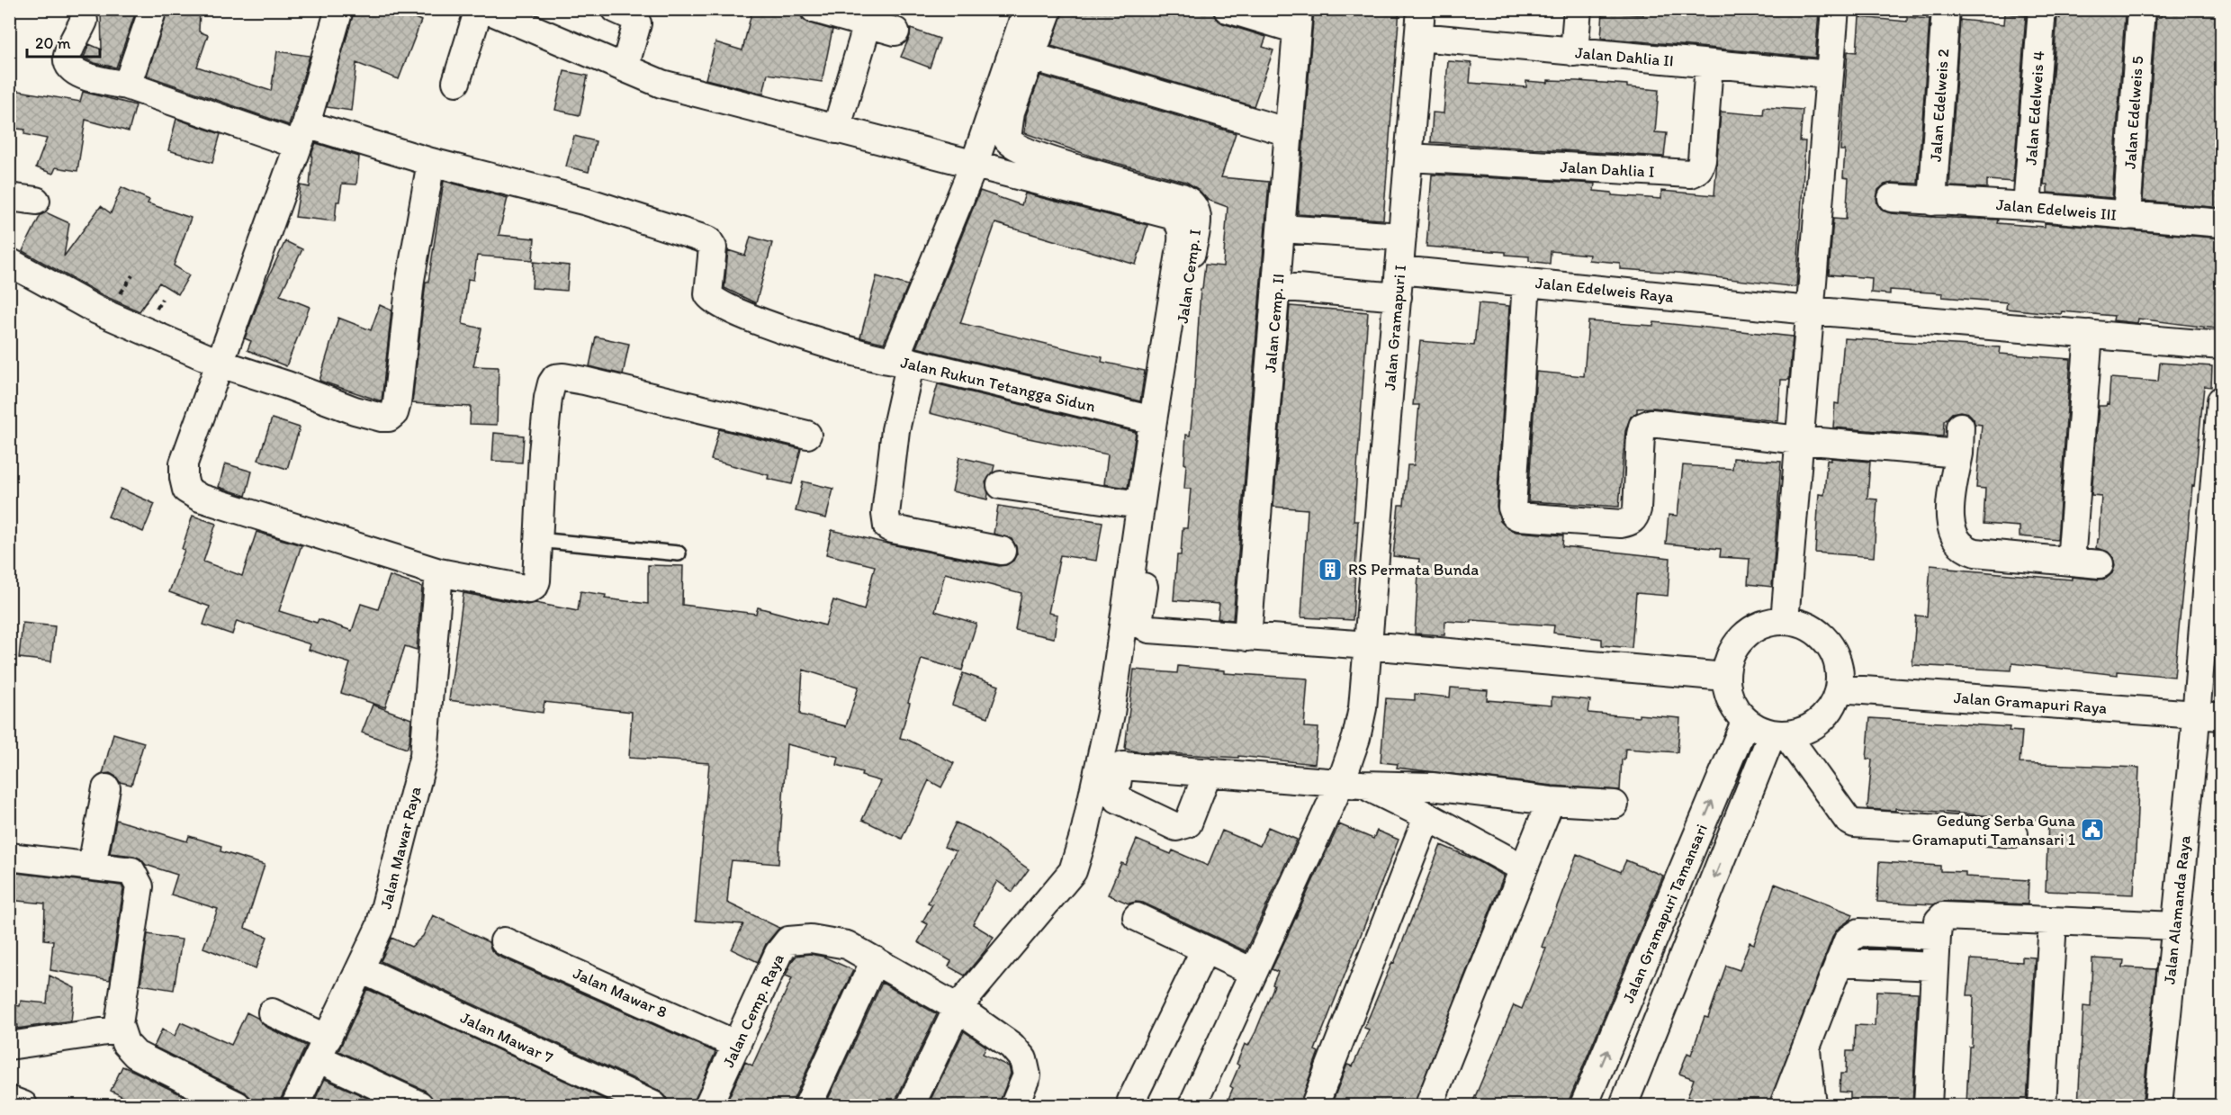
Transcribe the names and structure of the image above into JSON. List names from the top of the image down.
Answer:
{
  "streets": {
    "street": [
      "Jalan Dahlia II",
      "Jalan Edelweis 2",
      "Jalan Edelweis 4",
      "Jalan Edelweis 5",
      "Jalan Dahlia I",
      "Jalan Edelweis III",
      "Jalan Cemp. I",
      "Jalan Edelweis Raya",
      "Jalan Cemp. II",
      "Jalan Gramapuri I",
      "Jalan Rukun Tetangga Sidun",
      "Jalan Gramapuri Raya",
      "Jalan Mawar Raya",
      "Jalan Alamanda Raya",
      "Jalan Gramapuri Tamansari",
      "Jalan Mawar 8",
      "Jalan Cemp. Raya",
      "Jalan Mawar 7"
    ]
  },
  "crossings": [
    ["Jalan Dahlia II", "Jalan Dahlia I"],
    ["Jalan Dahlia II", "Jalan Gramapuri I"],
    ["Jalan Edelweis 2", "Jalan Edelweis III"],
    ["Jalan Edelweis 4", "Jalan Edelweis III"],
    ["Jalan Edelweis 5", "Jalan Edelweis III"],
    ["Jalan Dahlia I", "Jalan Gramapuri I"],
    ["Jalan Cemp. I", "Jalan Cemp. II"],
    ["Jalan Edelweis Raya", "Jalan Gramapuri I"],
    ["Jalan Gramapuri Raya", "Jalan Alamanda Raya"],
    ["Jalan Gramapuri Raya", "Jalan Gramapuri Tamansari"],
    ["Jalan Mawar Raya", "Jalan Mawar 7"],
    ["Jalan Mawar 8", "Jalan Cemp. Raya"]
  ],
  "places": {
    "building": ["RS Permata Bunda"],
    "public building": ["Gedung Serba Guna Gramaputi Tamansari 1"]
  },
  "scale_bar": "20 m"
}
